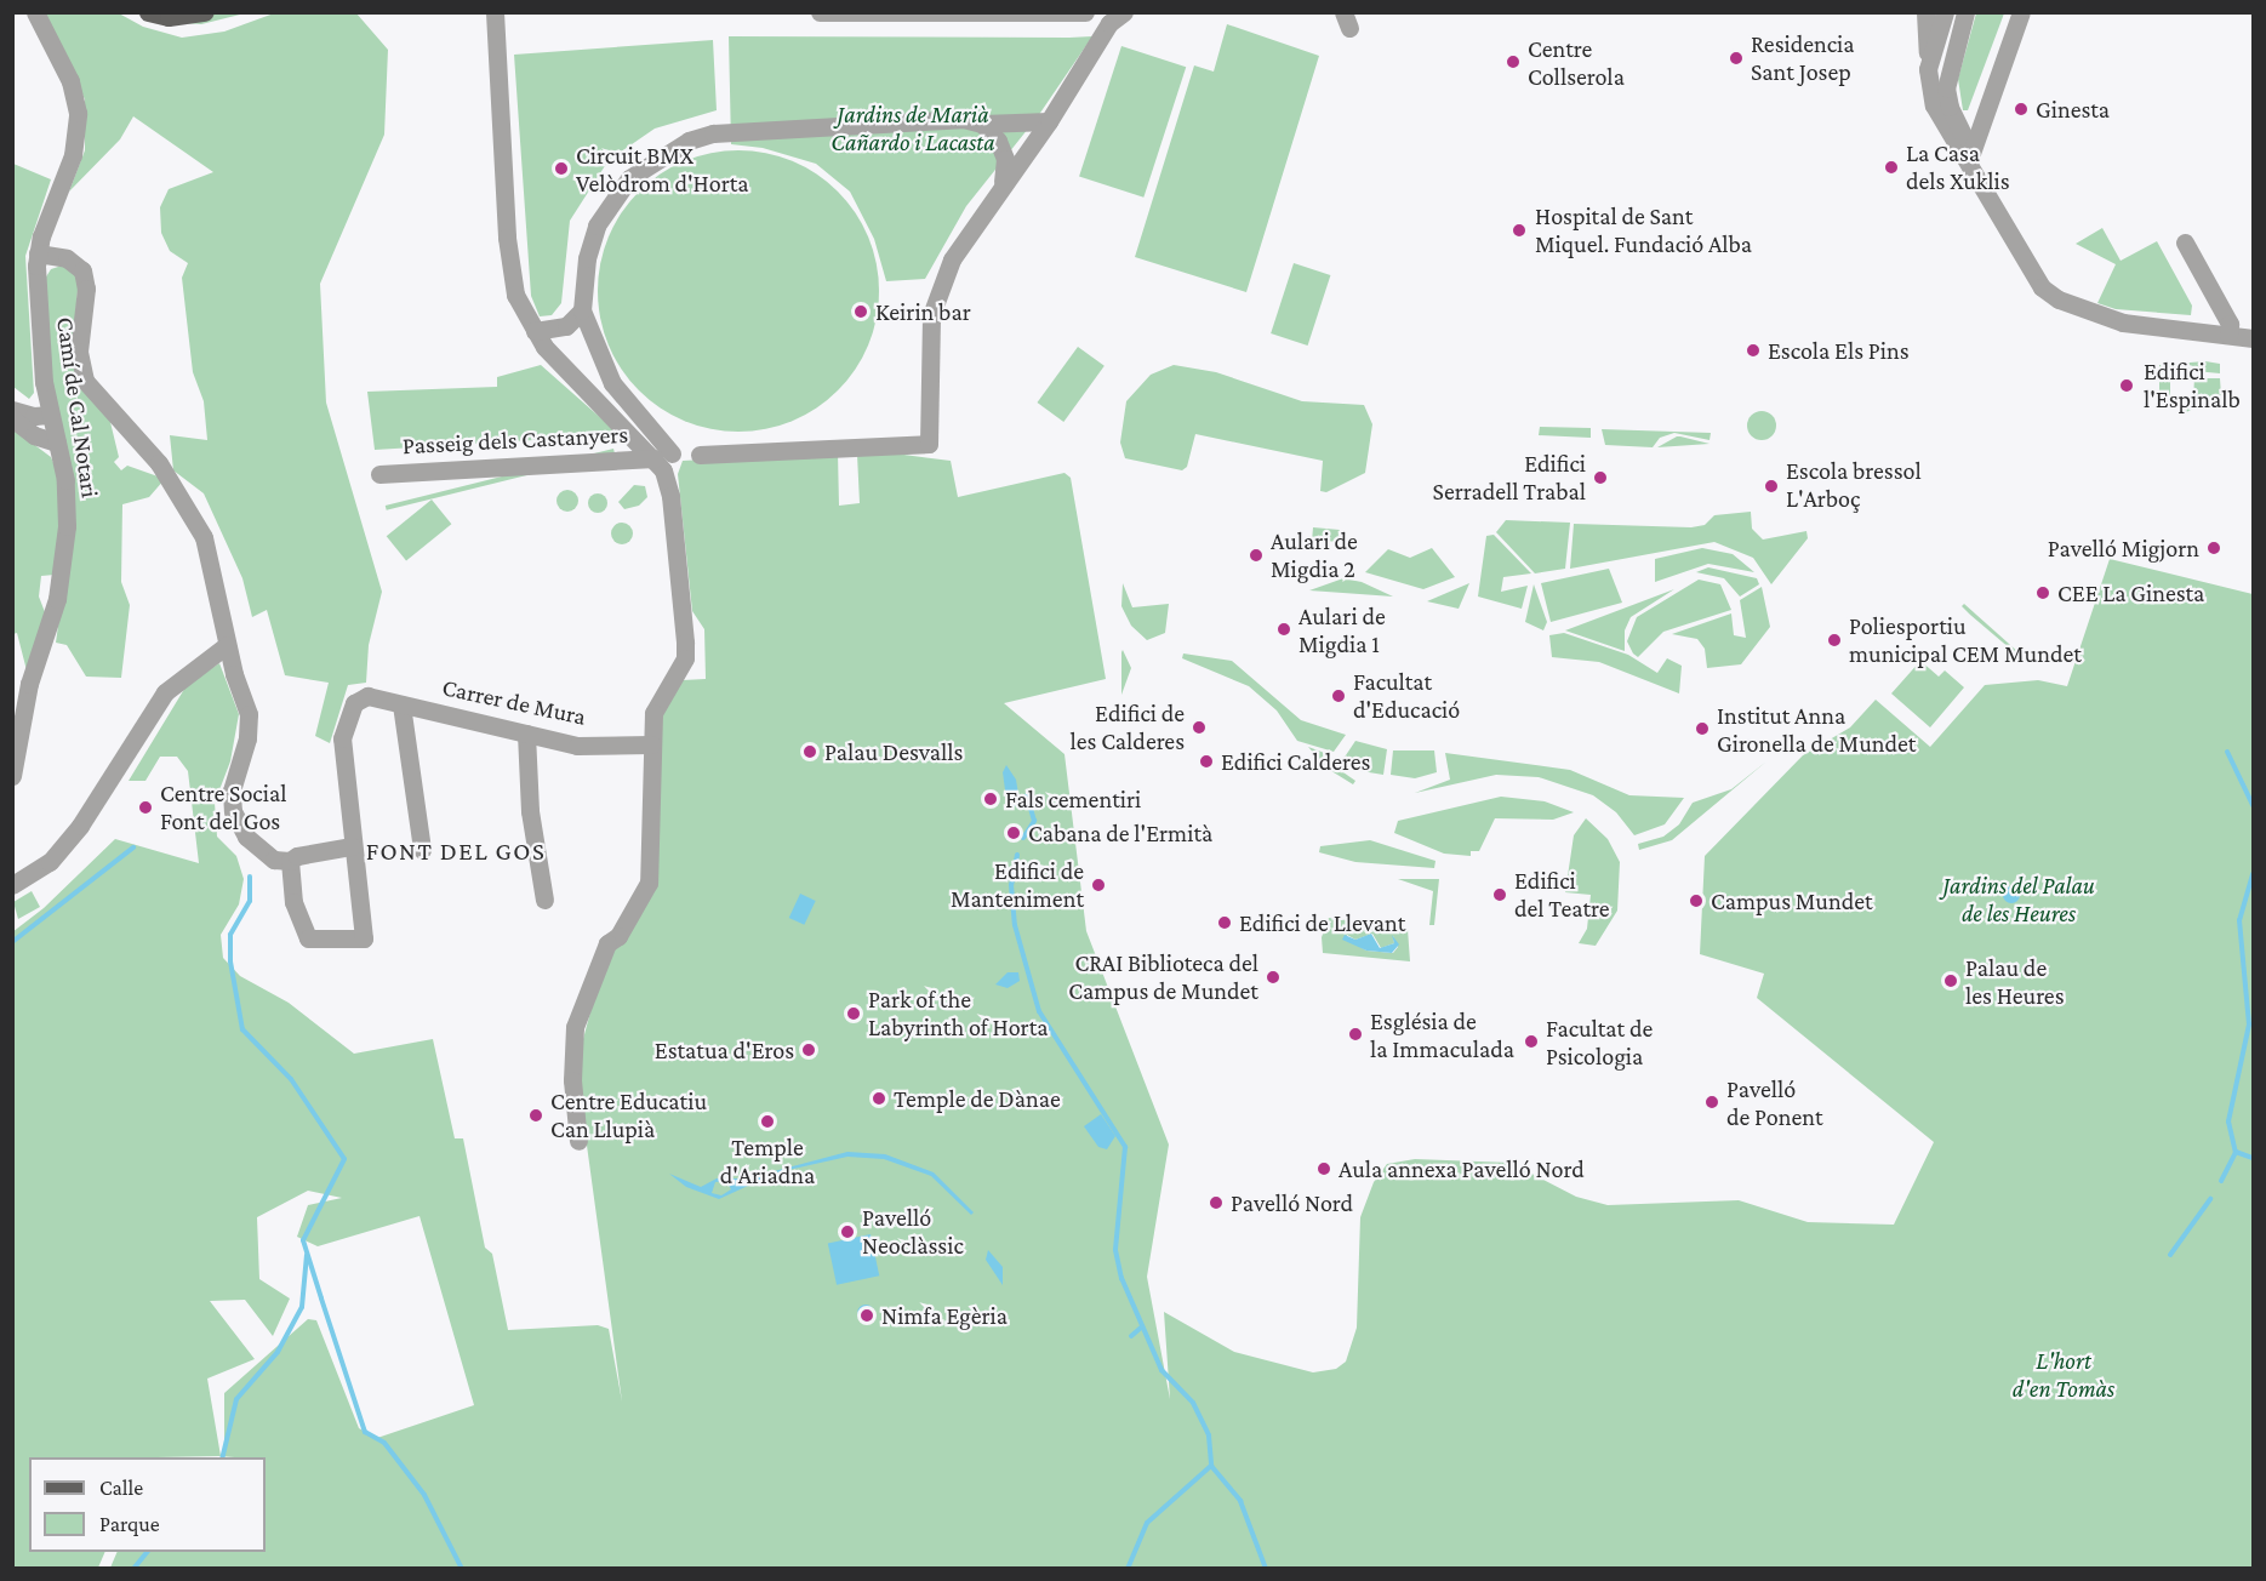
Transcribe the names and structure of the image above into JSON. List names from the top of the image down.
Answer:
{
  "streets": {
    "street": ["Camí de Cal Notari", "Passeig dels Castanyers", "Carrer de Mura"]
  },
  "districts": ["FONT DEL GOS"],
  "parks": ["Jardins de Marià Cañardo i Lacasta", "Jardins del Palau de les Heures", "L'hort d'en Tomàs"],
  "places": [
    "Residencia Sant Josep",
    "Centre Collserola",
    "Ginesta",
    "La Casa dels Xuklis",
    "Circuit BMX Velòdrom d'Horta",
    "Hospital de Sant Miquel. Fundació Alba",
    "Keirin bar",
    "Escola Els Pins",
    "Edifici l'Espinalb",
    "Edifici Serradell Trabal",
    "Escola bressol L'Arboç",
    "Pavelló Migjorn",
    "Aulari de Migdia 2",
    "CEE La Ginesta",
    "Aulari de Migdia 1",
    "Poliesportiu municipal CEM Mundet",
    "Facultat d'Educació",
    "Edifici de les Calderes",
    "Institut Anna Gironella de Mundet",
    "Palau Desvalls",
    "Edifici Calderes",
    "Fals cementiri",
    "Centre Social Font del Gos",
    "Cabana de l'Ermità",
    "Edifici de Manteniment",
    "Edifici del Teatre",
    "Campus Mundet",
    "Edifici de Llevant",
    "CRAI Biblioteca del Campus de Mundet",
    "Palau de les Heures",
    "Park of the Labyrinth of Horta",
    "Església de la Immaculada",
    "Facultat de Psicologia",
    "Estatua d'Eros",
    "Temple de Dànae",
    "Pavelló de Ponent",
    "Centre Educatiu Can Llupià",
    "Temple d'Ariadna",
    "Aula annexa Pavelló Nord",
    "Pavelló Nord",
    "Pavelló Neoclàssic",
    "Nimfa Egèria"
  ],
  "legend": ["Calle", "Parque"]
}
